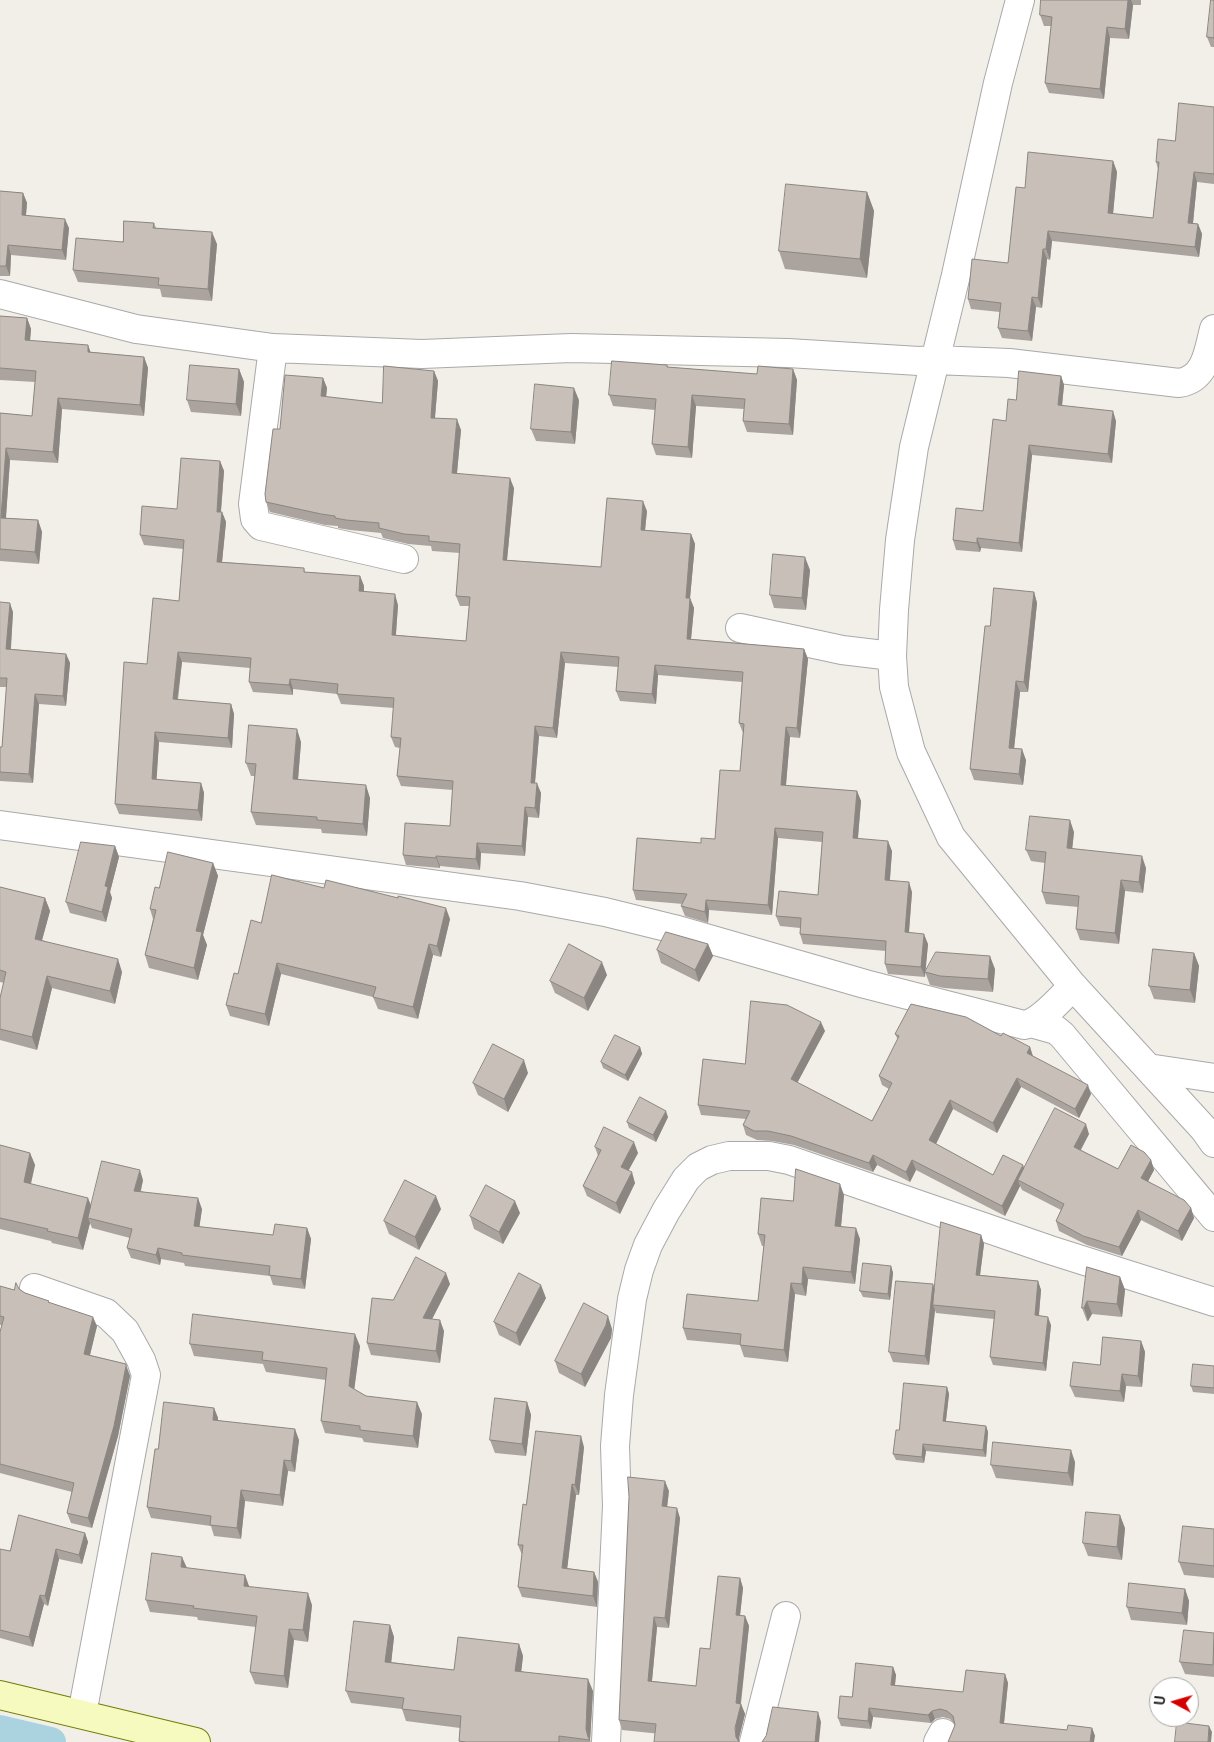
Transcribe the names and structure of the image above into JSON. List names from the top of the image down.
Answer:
{
  "north": "left"
}
